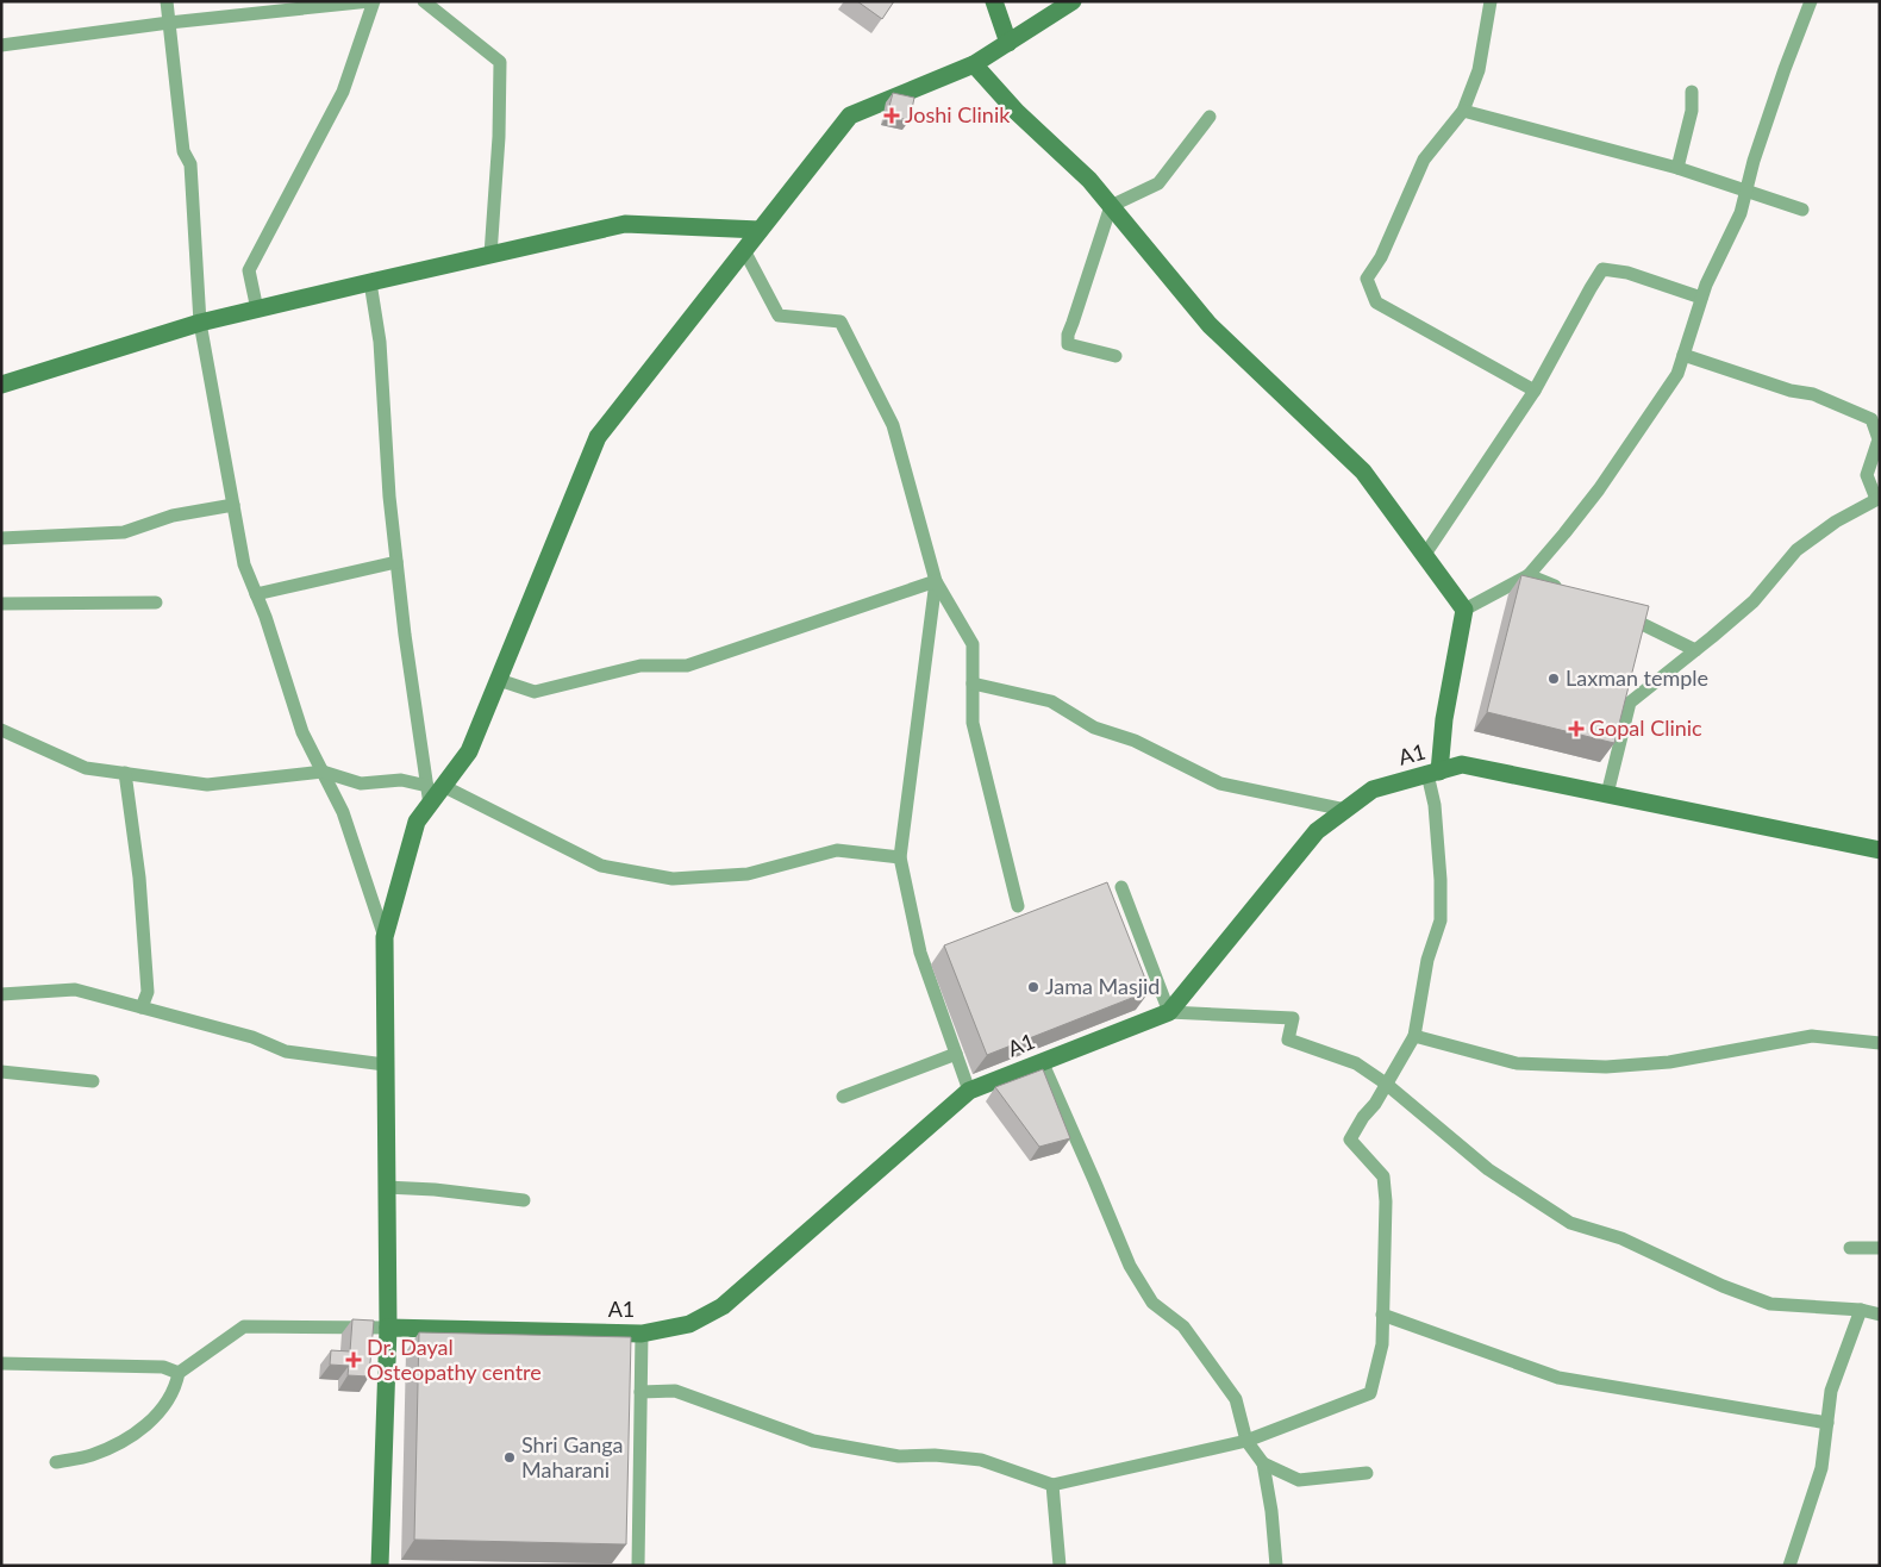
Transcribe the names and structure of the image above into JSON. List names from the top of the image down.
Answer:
{
  "streets": {
    "street": ["A1"]
  },
  "places": {
    "health": ["Joshi Clinik", "Gopal Clinic", "Dr. Dayal Osteopathy centre"],
    "other": ["Laxman temple", "Jama Masjid", "Shri Ganga Maharani"]
  }
}
